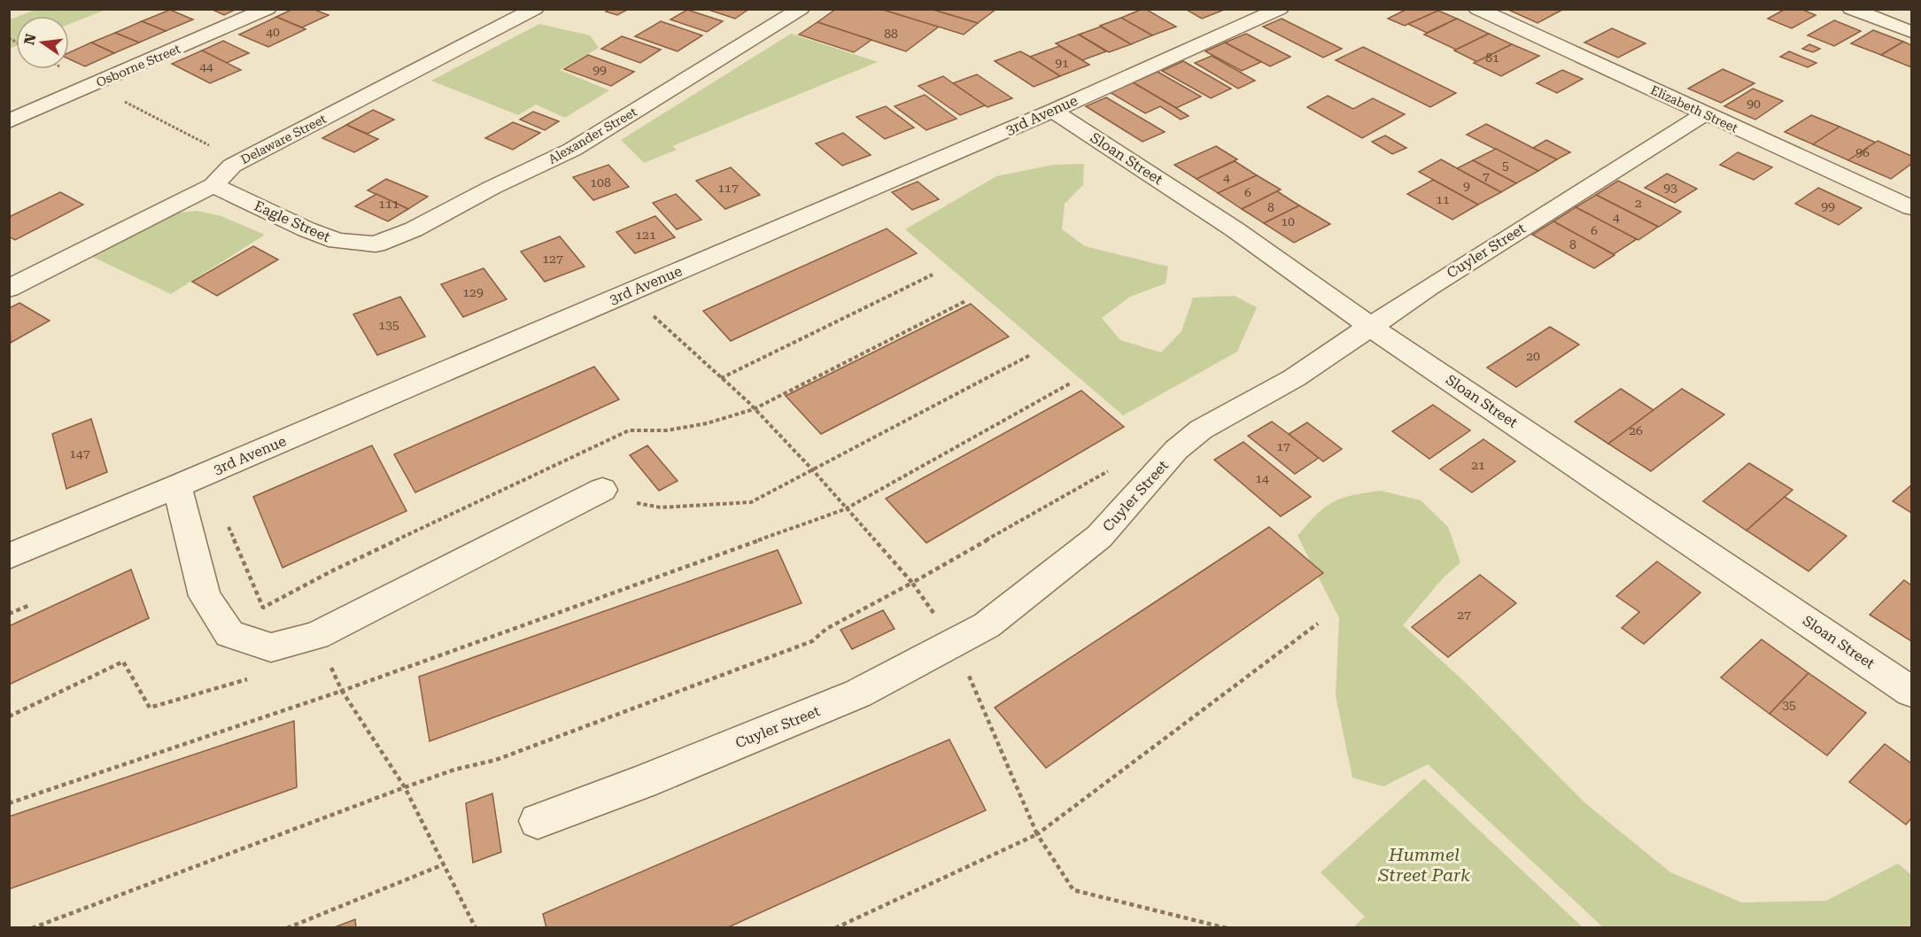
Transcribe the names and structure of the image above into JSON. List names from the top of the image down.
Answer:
{
  "streets": {
    "street": [
      "Osborne Street",
      "Elizabeth Street",
      "3rd Avenue",
      "Alexander Street",
      "Delaware Street",
      "Sloan Street",
      "Eagle Street",
      "Cuyler Street"
    ]
  },
  "crossings": [
    ["Elizabeth Street", "Cuyler Street"],
    ["3rd Avenue", "Sloan Street"],
    ["Alexander Street", "Eagle Street"],
    ["Delaware Street", "Eagle Street"],
    ["Sloan Street", "Cuyler Street"]
  ],
  "parks": ["Hummel Street Park"],
  "house_numbers": [
    "40",
    "88",
    "81",
    "91",
    "44",
    "99",
    "90",
    "96",
    "5",
    "7",
    "4",
    "108",
    "9",
    "117",
    "93",
    "6",
    "11",
    "2",
    "111",
    "99",
    "8",
    "4",
    "10",
    "6",
    "121",
    "8",
    "127",
    "129",
    "135",
    "20",
    "26",
    "17",
    "147",
    "21",
    "14",
    "27",
    "35"
  ],
  "north": "left"
}
